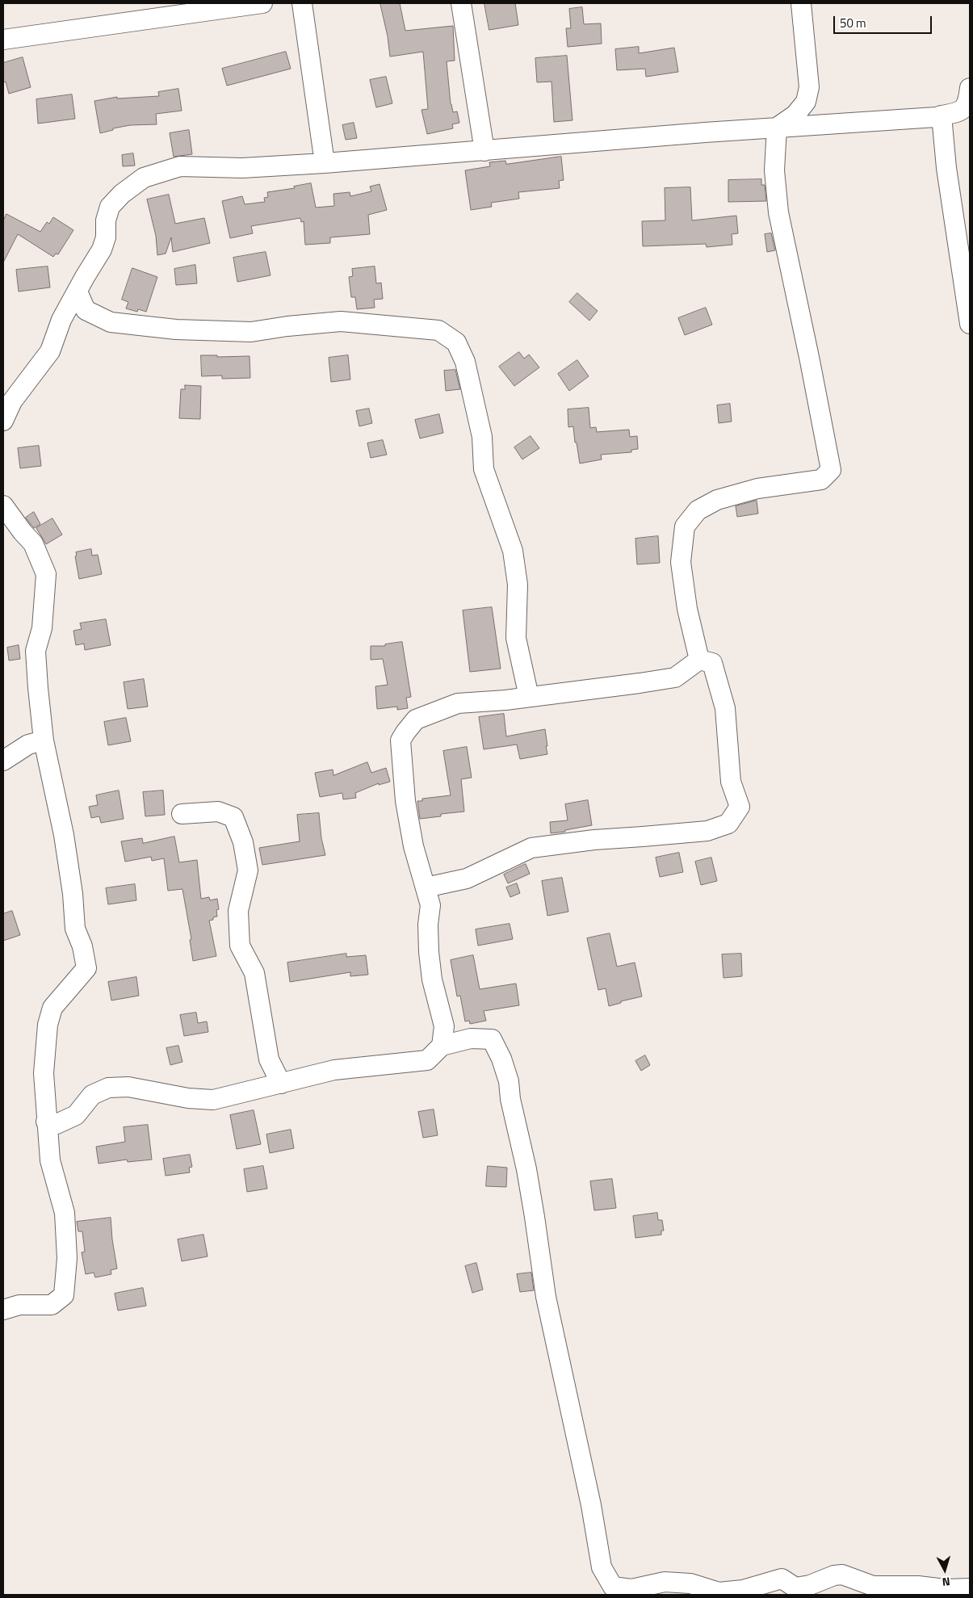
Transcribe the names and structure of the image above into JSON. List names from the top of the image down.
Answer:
{
  "scale_bar": "50 m",
  "north": "bottom"
}
